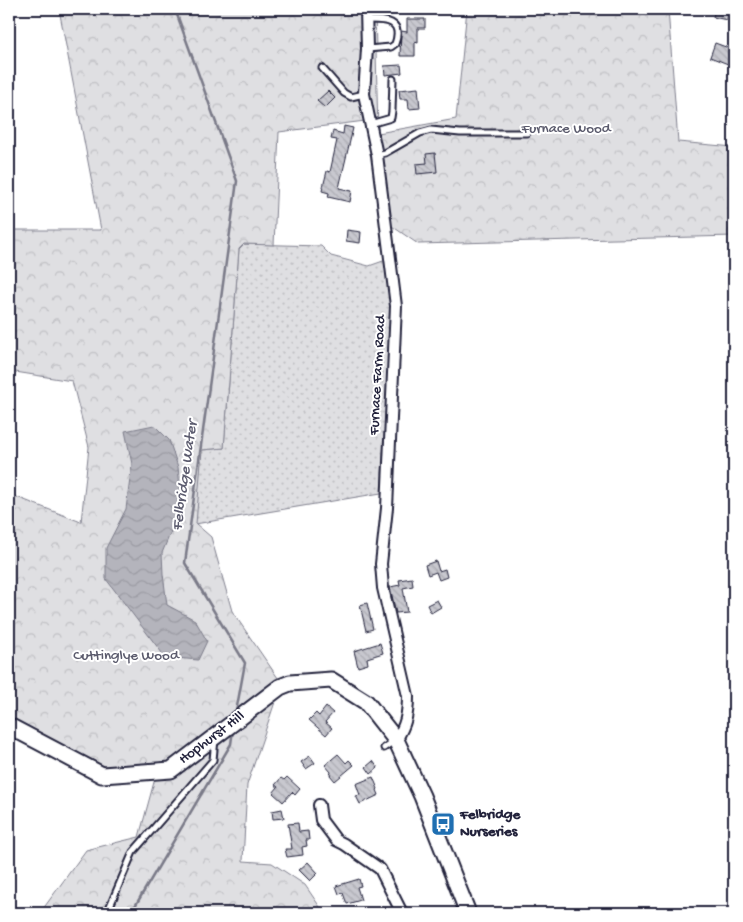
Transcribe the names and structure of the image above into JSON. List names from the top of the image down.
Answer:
{
  "streets": {
    "street": ["Furnace Farm Road", "Hophurst Hill"]
  },
  "crossings": [
    ["Furnace Farm Road", "Hophurst Hill"]
  ],
  "water": ["Felbridge Water"],
  "parks": ["Furnace Wood", "Cuttinglye Wood"],
  "places": {
    "bus stop": ["Felbridge Nurseries"]
  }
}
